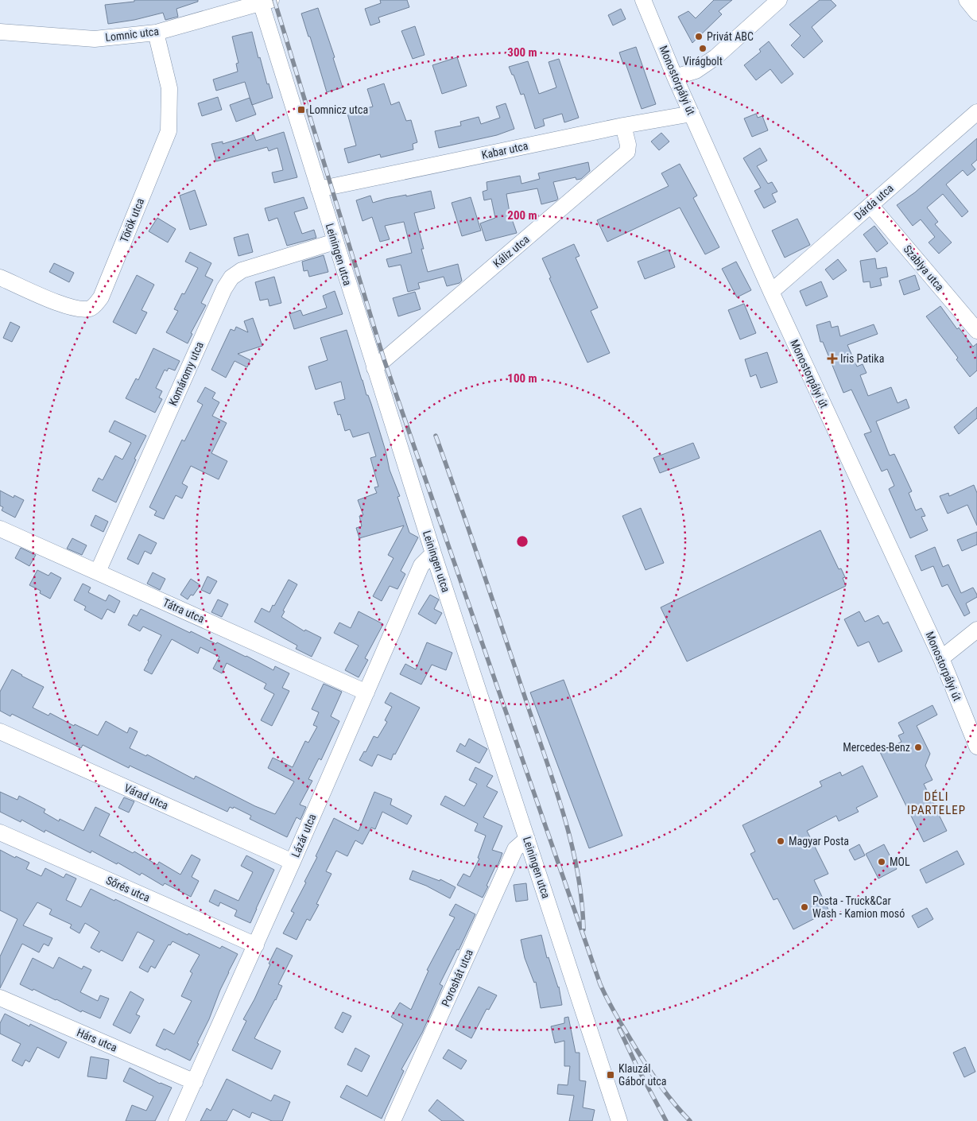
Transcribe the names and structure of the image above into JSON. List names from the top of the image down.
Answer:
{
  "streets": {
    "street": [
      "Lomnic utca",
      "Monostorpályi út",
      "Kabar utca",
      "Dárda utca",
      "Török utca",
      "Káliz utca",
      "Leiningen utca",
      "Szablya utca",
      "Komáromy utca",
      "Tátra utca",
      "Várad utca",
      "Lázár utca",
      "Sőrés utca",
      "Poroshát utca",
      "Hárs utca"
    ]
  },
  "crossings": [
    ["Lomnic utca", "Török utca"],
    ["Lomnic utca", "Leiningen utca"],
    ["Monostorpályi út", "Kabar utca"],
    ["Monostorpályi út", "Dárda utca"],
    ["Kabar utca", "Káliz utca"],
    ["Kabar utca", "Leiningen utca"],
    ["Dárda utca", "Szablya utca"],
    ["Káliz utca", "Leiningen utca"],
    ["Leiningen utca", "Komáromy utca"],
    ["Leiningen utca", "Lázár utca"],
    ["Leiningen utca", "Poroshát utca"],
    ["Komáromy utca", "Tátra utca"],
    ["Tátra utca", "Lázár utca"],
    ["Várad utca", "Lázár utca"],
    ["Lázár utca", "Sőrés utca"],
    ["Lázár utca", "Hárs utca"]
  ],
  "districts": ["DÉLI IPARTELEP"],
  "places": {
    "other": [
      "Privát ABC",
      "Virágbolt",
      "Mercedes-Benz",
      "Magyar Posta",
      "MOL",
      "Posta - Truck&Car Wash - Kamion mosó"
    ],
    "transit": ["Lomnicz utca", "Klauzál Gábor utca"],
    "health": ["Iris Patika"]
  },
  "rings": ["300 m", "200 m", "100 m"]
}
